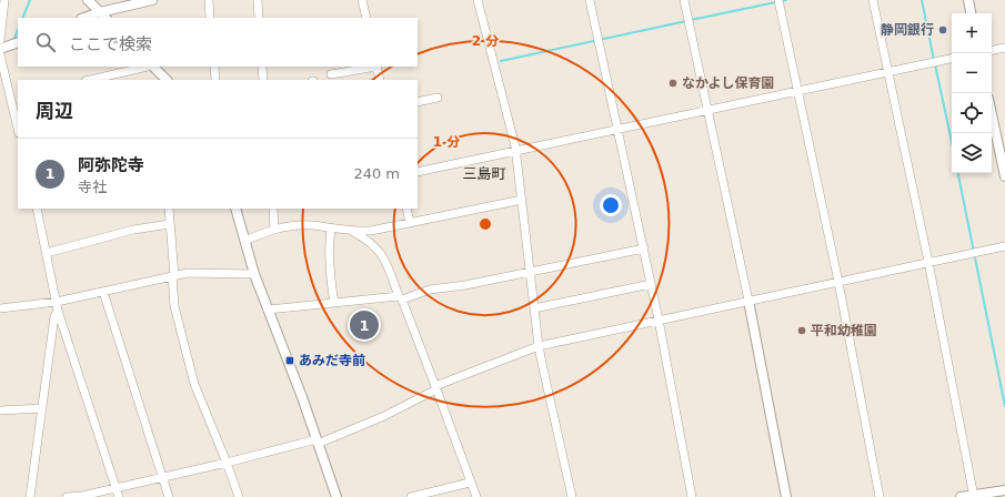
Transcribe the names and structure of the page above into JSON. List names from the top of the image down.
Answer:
{
  "districts": ["三島町"],
  "places": {
    "other": ["静岡銀行", "なかよし保育園", "平和幼稚園"],
    "transit": ["あみだ寺前"]
  },
  "page": {
    "map_buttons": ["+", "−"],
    "search": "ここで検索",
    "heading": "周辺",
    "list": [
      {
        "mark": "1",
        "name": "阿弥陀寺",
        "note": "寺社",
        "value": "240 m"
      }
    ],
    "pins": "1"
  },
  "rings": ["2 分", "1 分"]
}
